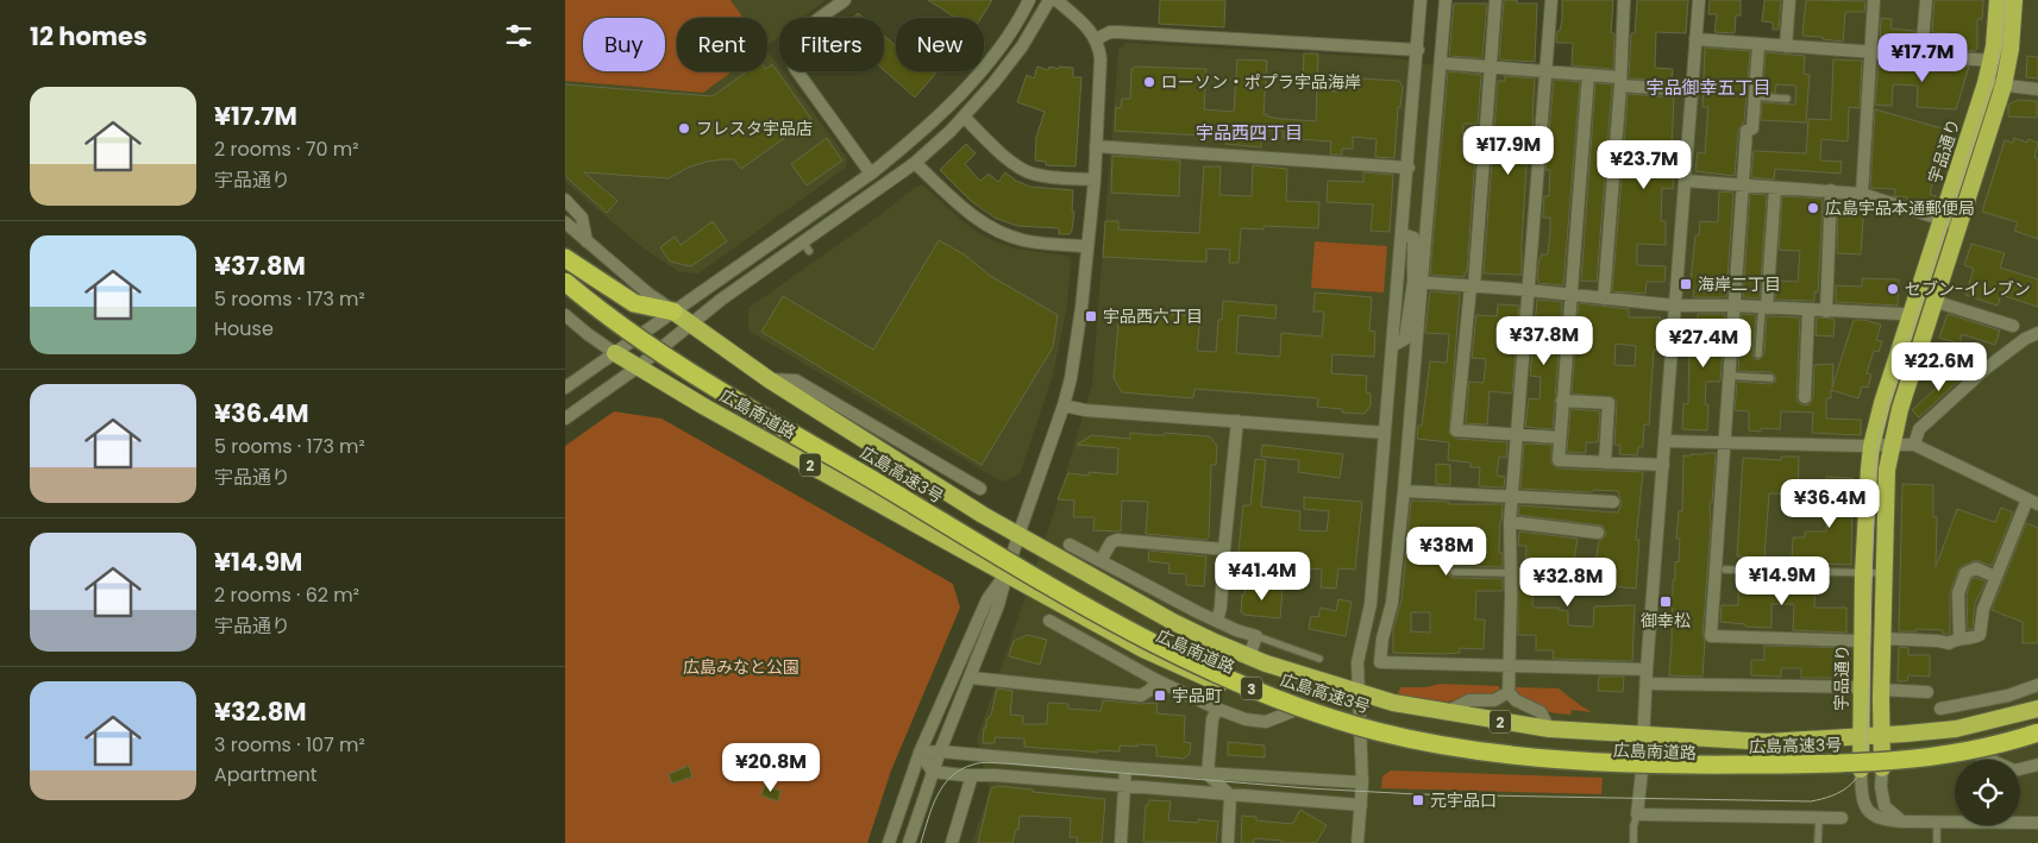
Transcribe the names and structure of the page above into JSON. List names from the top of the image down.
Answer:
{
  "streets": {
    "highway": [
      "宇品通り",
      "広島南道路",
      "2",
      "広島高速3号",
      "3"
    ]
  },
  "crossings": [
    ["宇品通り", "広島南道路"]
  ],
  "districts": ["宇品御幸五丁目", "宇品西四丁目"],
  "parks": ["広島みなと公園"],
  "places": {
    "other": [
      "ローソン・ポプラ宇品海岸",
      "フレスタ宇品店",
      "広島宇品本通郵便局",
      "セブン-イレブン"
    ],
    "transit": [
      "海岸二丁目",
      "宇品西六丁目",
      "御幸松",
      "宇品町",
      "元宇品口"
    ]
  },
  "page": {
    "heading": "12 homes",
    "chip": [
      "Buy",
      "Rent",
      "Filters",
      "New"
    ],
    "price": [
      "¥17.7M",
      "¥17.9M",
      "¥23.7M",
      "¥37.8M",
      "¥27.4M",
      "¥22.6M",
      "¥36.4M",
      "¥38M",
      "¥41.4M",
      "¥14.9M",
      "¥32.8M",
      "¥20.8M"
    ],
    "list": [
      {
        "name": "¥17.7M",
        "note": "2 rooms · 70 m² · 宇品通り"
      },
      {
        "name": "¥37.8M",
        "note": "5 rooms · 173 m² · House"
      },
      {
        "name": "¥36.4M",
        "note": "5 rooms · 173 m² · 宇品通り"
      },
      {
        "name": "¥14.9M",
        "note": "2 rooms · 62 m² · 宇品通り"
      },
      {
        "name": "¥32.8M",
        "note": "3 rooms · 107 m² · Apartment"
      }
    ]
  }
}
